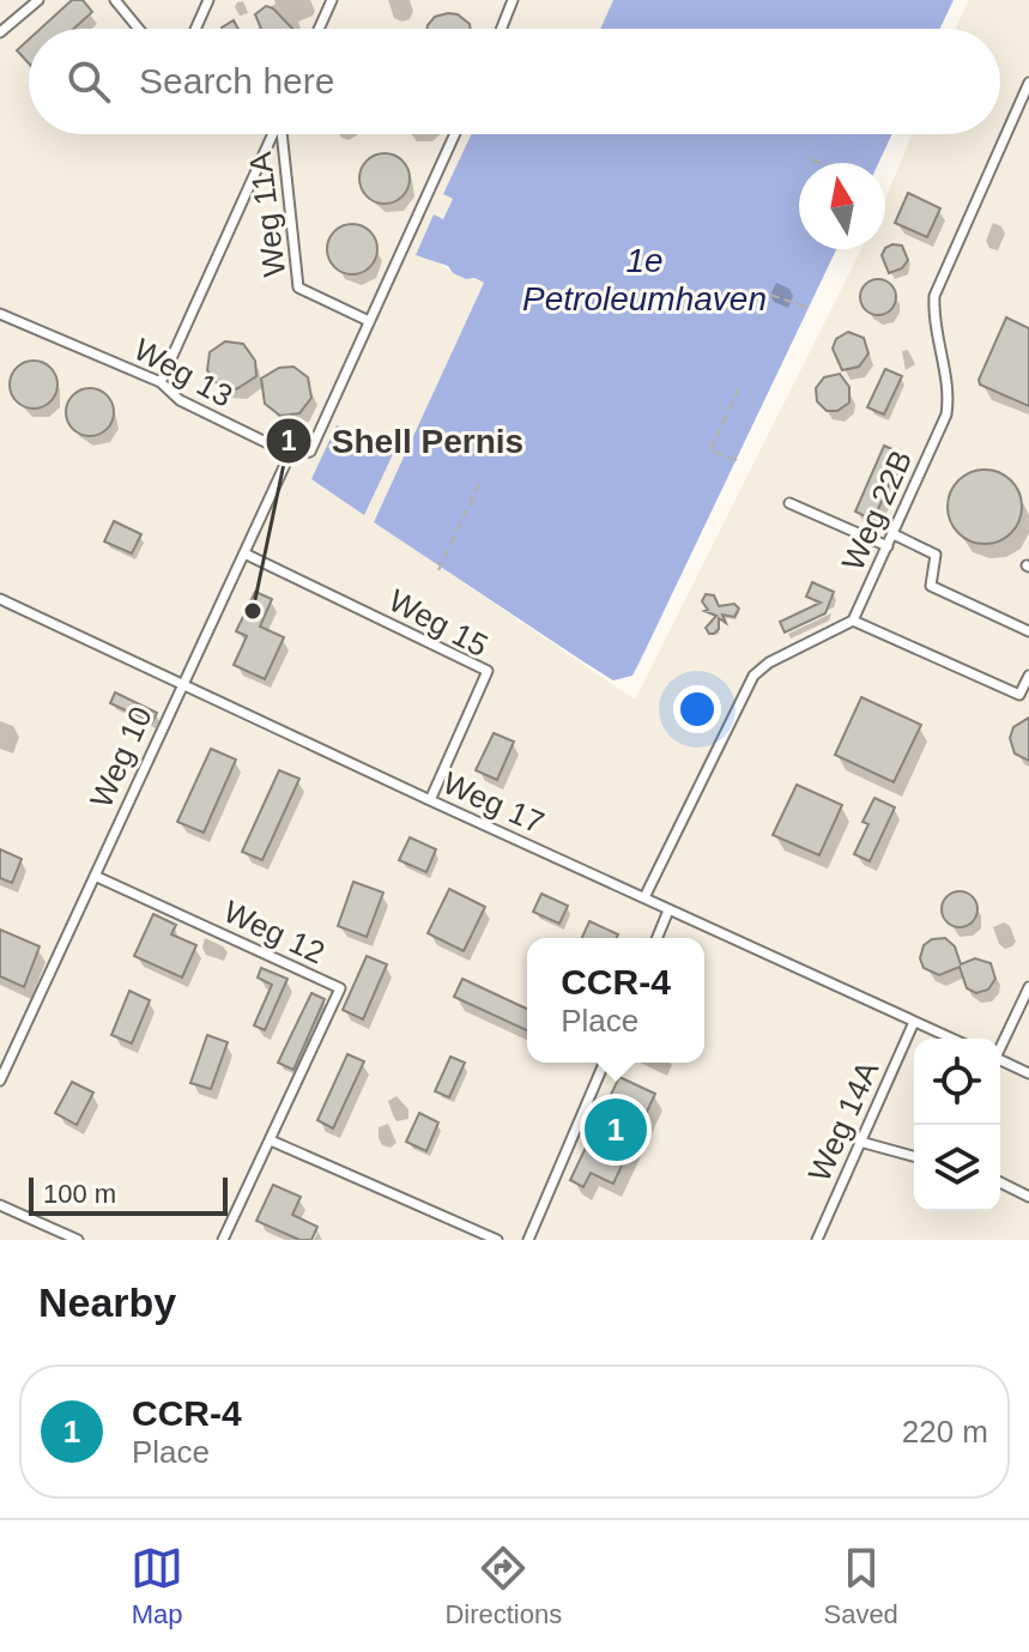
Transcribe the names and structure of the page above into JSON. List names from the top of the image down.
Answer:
{
  "streets": {
    "lane": [
      "Weg 11A",
      "Weg 13",
      "Weg 22B",
      "Weg 15",
      "Weg 10",
      "Weg 17",
      "Weg 12",
      "Weg 14A"
    ]
  },
  "crossings": [
    ["Weg 13", "Weg 10"],
    ["Weg 15", "Weg 10"],
    ["Weg 15", "Weg 17"],
    ["Weg 10", "Weg 17"],
    ["Weg 10", "Weg 12"],
    ["Weg 17", "Weg 14A"]
  ],
  "water": ["1e Petroleumhaven"],
  "places": ["Shell Pernis"],
  "scale_bar": "100 m",
  "north": "top",
  "page": {
    "search": "Search here",
    "popup": ["CCR-4", "Place"],
    "pins": "1",
    "scale": "100 m",
    "heading": "Nearby",
    "list": [
      {
        "mark": "1",
        "name": "CCR-4",
        "note": "Place",
        "value": "220 m"
      }
    ],
    "nav": ["Map", "Directions", "Saved"]
  }
}
